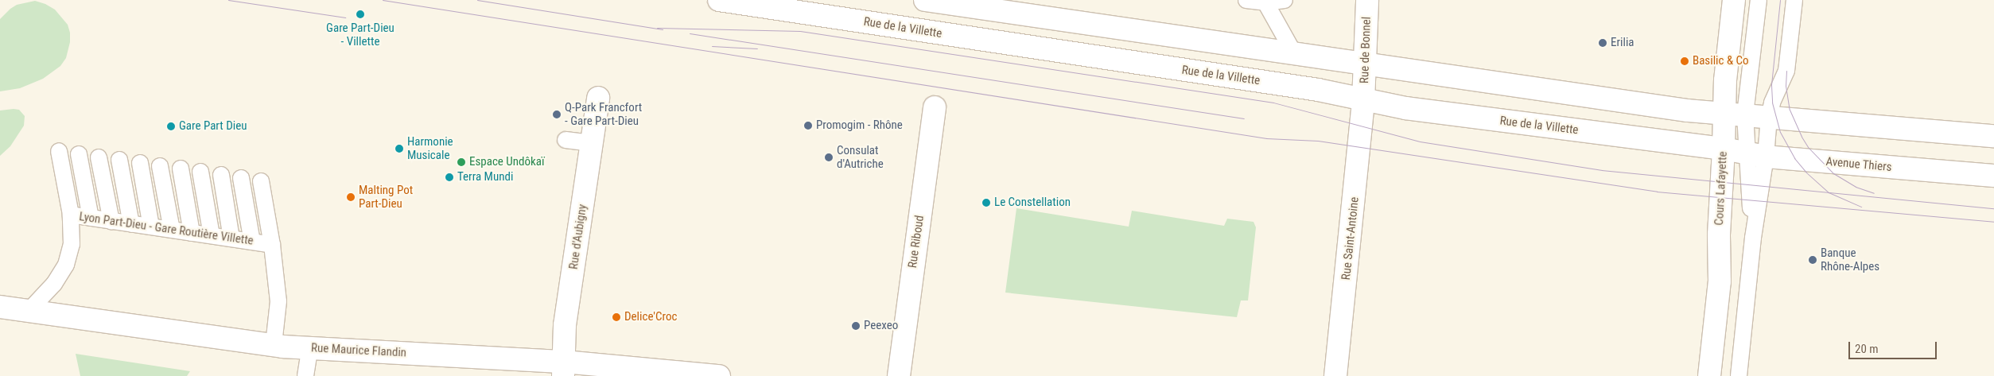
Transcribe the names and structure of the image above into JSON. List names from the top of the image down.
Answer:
{
  "streets": {
    "main road": [
      "Rue de la Villette",
      "Rue de Bonnel",
      "Avenue Thiers",
      "Cours Lafayette",
      "Rue d'Aubigny",
      "Rue Saint-Antoine",
      "Rue Riboud",
      "Rue Maurice Flandin"
    ],
    "lane": ["Lyon Part-Dieu - Gare Routière Villette"]
  },
  "crossings": [
    ["Rue de la Villette", "Rue de Bonnel"],
    ["Rue de la Villette", "Avenue Thiers"],
    ["Rue de la Villette", "Cours Lafayette"],
    ["Rue de la Villette", "Rue Saint-Antoine"],
    ["Rue de Bonnel", "Rue Saint-Antoine"],
    ["Avenue Thiers", "Cours Lafayette"],
    ["Lyon Part-Dieu - Gare Routière Villette", "Rue Maurice Flandin"],
    ["Rue d'Aubigny", "Rue Maurice Flandin"]
  ],
  "places": [
    "Gare Part-Dieu - Villette",
    "Erilia",
    "Basilic & Co",
    "Q-Park Francfort - Gare Part-Dieu",
    "Promogim - Rhône",
    "Gare Part Dieu",
    "Harmonie Musicale",
    "Consulat d'Autriche",
    "Espace Undôkaï",
    "Terra Mundi",
    "Malting Pot Part-Dieu",
    "Le Constellation",
    "Banque Rhône-Alpes",
    "Delice'Croc",
    "Peexeo"
  ],
  "scale_bar": "20 m"
}
